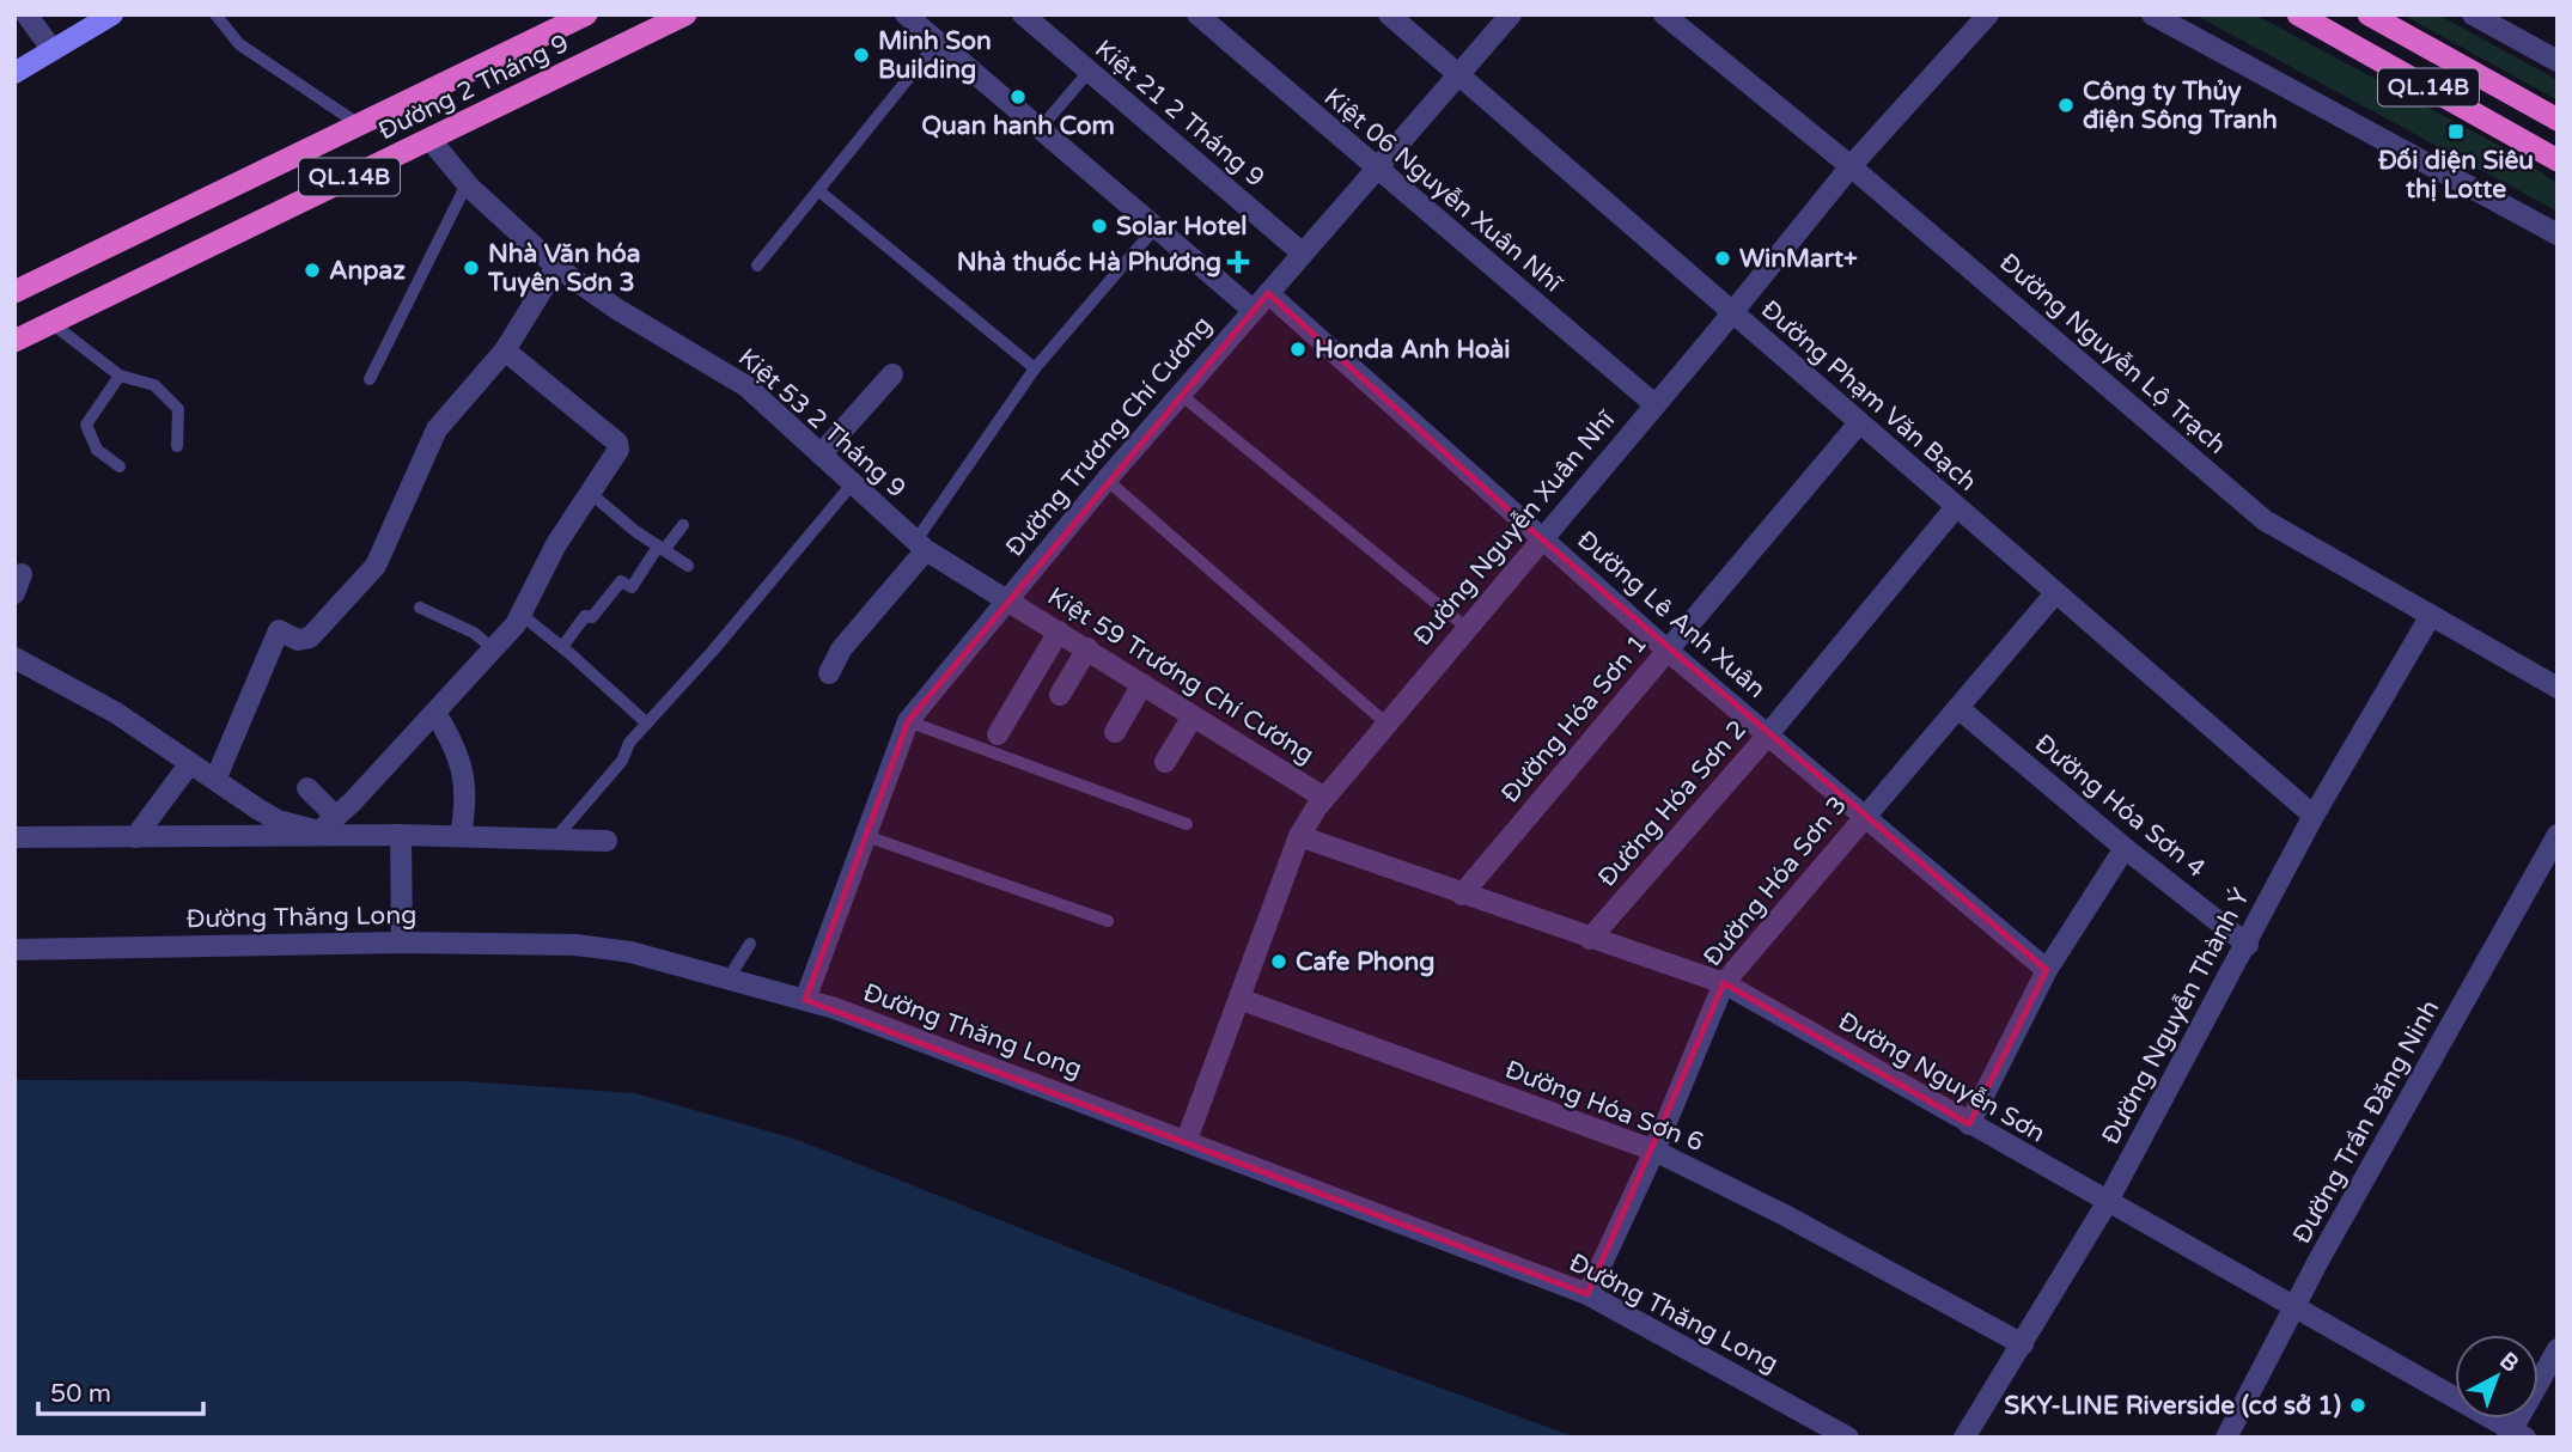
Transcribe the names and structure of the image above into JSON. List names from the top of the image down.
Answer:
{
  "streets": {
    "highway": ["Đường 2 Tháng 9", "QL.14B"],
    "street": [
      "Kiệt 21 2 Tháng 9",
      "Kiệt 06 Nguyễn Xuân Nhĩ",
      "Đường Nguyễn Lộ Trạch",
      "Đường Phạm Văn Bạch",
      "Kiệt 53 2 Tháng 9",
      "Đường Trương Chí Cương",
      "Đường Nguyễn Xuân Nhĩ",
      "Đường Lê Anh Xuân",
      "Kiệt 59 Trương Chí Cương",
      "Đường Hóa Sơn 1",
      "Đường Hóa Sơn 2",
      "Đường Hóa Sơn 4",
      "Đường Hóa Sơn 3",
      "Đường Thăng Long",
      "Đường Nguyễn Thành Ý",
      "Đường Nguyễn Sơn",
      "Đường Hóa Sơn 6",
      "Đường Trần Đăng Ninh"
    ]
  },
  "crossings": [
    ["Đường 2 Tháng 9", "Kiệt 53 2 Tháng 9"],
    ["Kiệt 06 Nguyễn Xuân Nhĩ", "Đường Nguyễn Xuân Nhĩ"],
    ["Đường Nguyễn Lộ Trạch", "Đường Nguyễn Xuân Nhĩ"],
    ["Đường Nguyễn Lộ Trạch", "Đường Nguyễn Thành Ý"],
    ["Đường Phạm Văn Bạch", "Đường Nguyễn Xuân Nhĩ"],
    ["Đường Phạm Văn Bạch", "Đường Hóa Sơn 1"],
    ["Đường Phạm Văn Bạch", "Đường Hóa Sơn 2"],
    ["Đường Phạm Văn Bạch", "Đường Hóa Sơn 3"],
    ["Đường Phạm Văn Bạch", "Đường Nguyễn Thành Ý"],
    ["Kiệt 53 2 Tháng 9", "Đường Trương Chí Cương"],
    ["Kiệt 53 2 Tháng 9", "Kiệt 59 Trương Chí Cương"],
    ["Đường Trương Chí Cương", "Kiệt 59 Trương Chí Cương"],
    ["Đường Trương Chí Cương", "Đường Thăng Long"],
    ["Đường Nguyễn Xuân Nhĩ", "Đường Lê Anh Xuân"],
    ["Đường Nguyễn Xuân Nhĩ", "Kiệt 59 Trương Chí Cương"],
    ["Đường Nguyễn Xuân Nhĩ", "Đường Thăng Long"],
    ["Đường Nguyễn Xuân Nhĩ", "Đường Nguyễn Sơn"],
    ["Đường Nguyễn Xuân Nhĩ", "Đường Hóa Sơn 6"],
    ["Đường Lê Anh Xuân", "Đường Hóa Sơn 1"],
    ["Đường Lê Anh Xuân", "Đường Hóa Sơn 2"],
    ["Đường Lê Anh Xuân", "Đường Hóa Sơn 3"],
    ["Đường Hóa Sơn 1", "Đường Nguyễn Sơn"],
    ["Đường Hóa Sơn 2", "Đường Nguyễn Sơn"],
    ["Đường Hóa Sơn 4", "Đường Hóa Sơn 3"],
    ["Đường Hóa Sơn 4", "Đường Nguyễn Thành Ý"],
    ["Đường Hóa Sơn 3", "Đường Thăng Long"],
    ["Đường Hóa Sơn 3", "Đường Nguyễn Sơn"],
    ["Đường Hóa Sơn 3", "Đường Hóa Sơn 6"],
    ["Đường Nguyễn Thành Ý", "Đường Nguyễn Sơn"],
    ["Đường Nguyễn Thành Ý", "Đường Hóa Sơn 6"],
    ["Đường Nguyễn Sơn", "Đường Trần Đăng Ninh"]
  ],
  "places": {
    "other": [
      "Minh Son Building",
      "Quan hanh Com",
      "Công ty Thủy điện Sông Tranh",
      "Solar Hotel",
      "WinMart+",
      "Nhà Văn hóa Tuyên Sơn 3",
      "Anpaz",
      "Honda Anh Hoài",
      "Cafe Phong",
      "SKY-LINE Riverside (cơ sở 1)"
    ],
    "transit": ["Đối diện Siêu thị Lotte"],
    "health": ["Nhà thuốc Hà Phương"]
  },
  "scale_bar": "50 m",
  "north": "top right"
}
